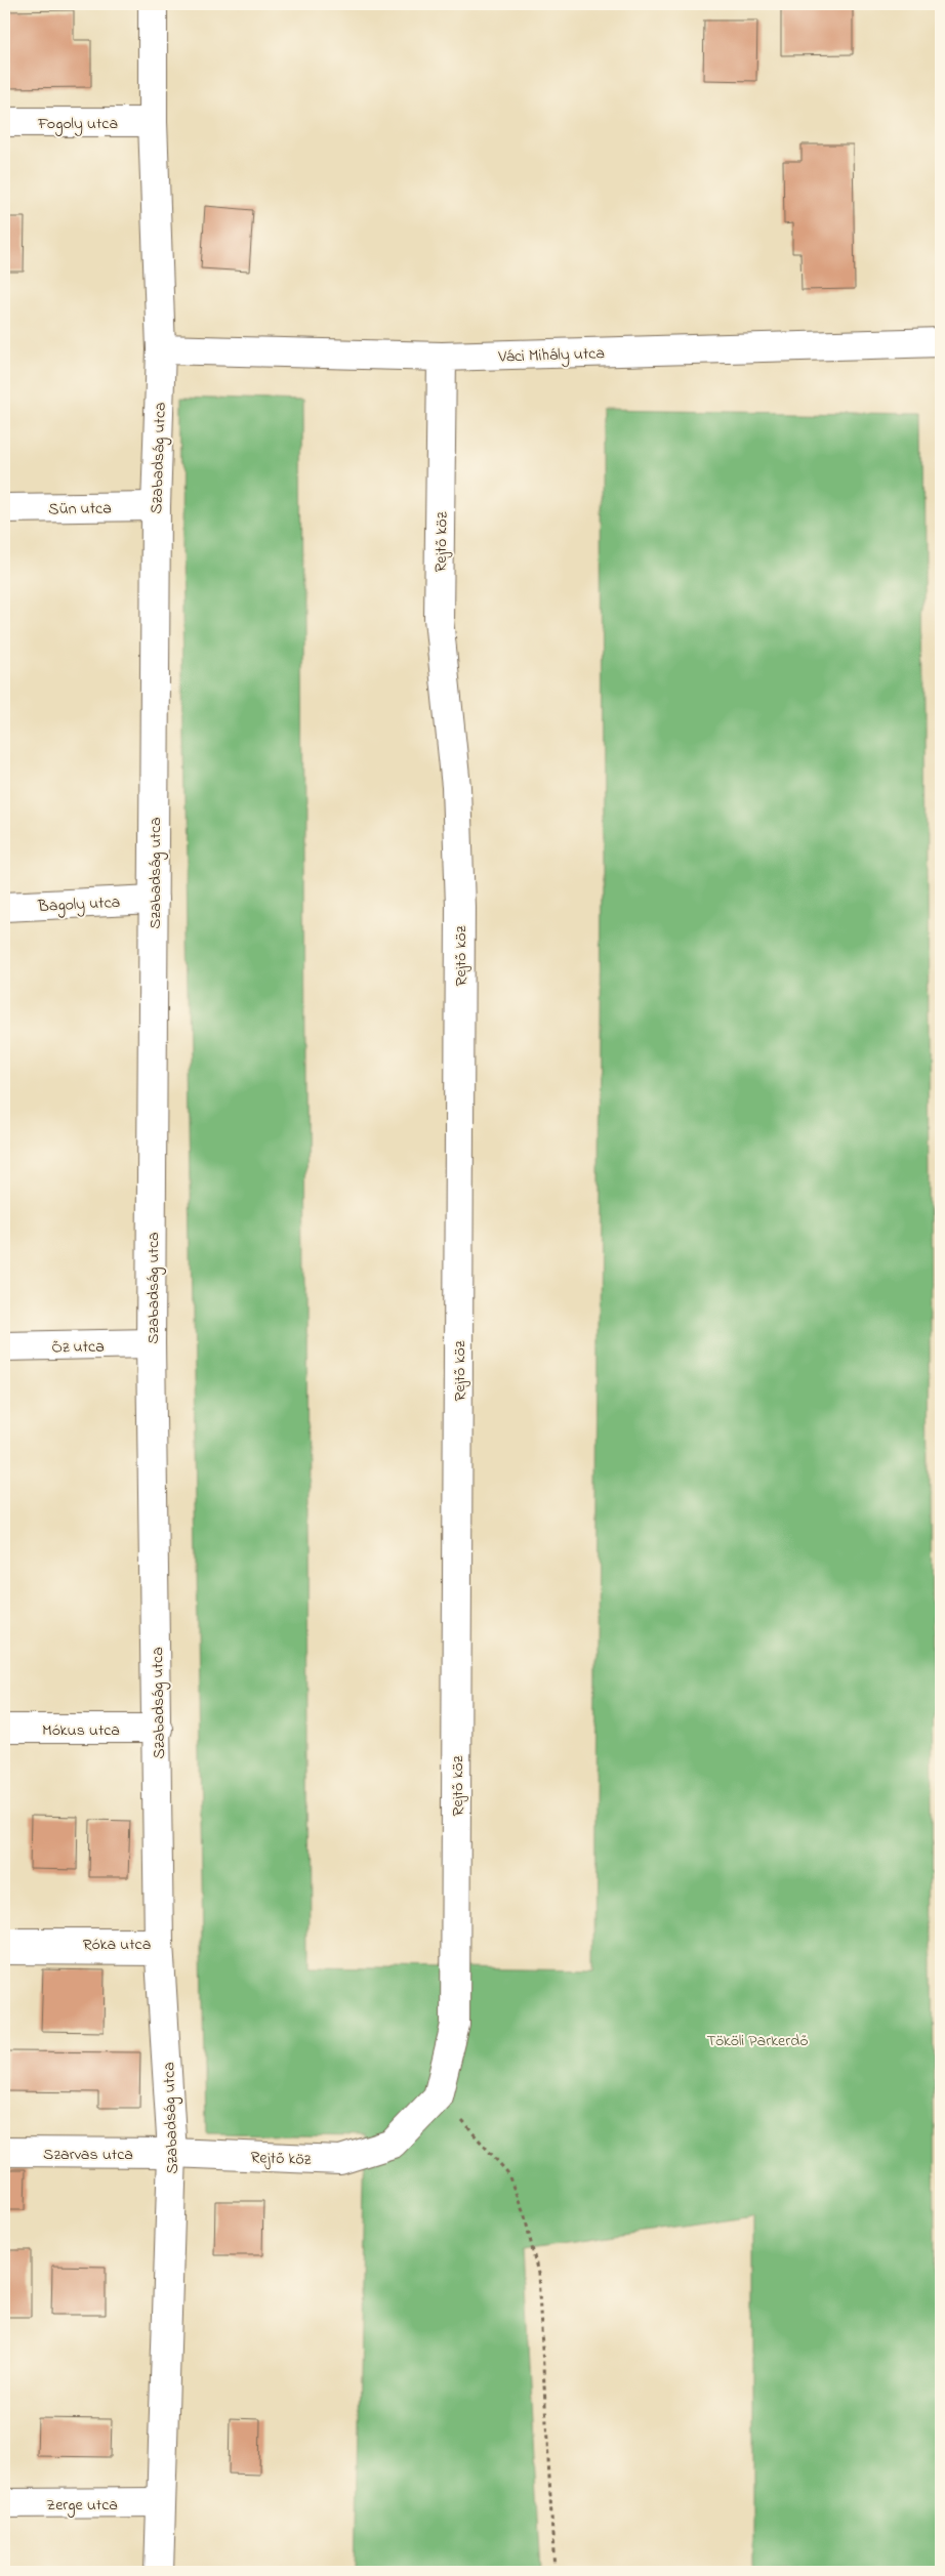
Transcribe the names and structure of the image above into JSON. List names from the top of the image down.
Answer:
{
  "streets": {
    "street": [
      "Fogoly utca",
      "Váci Mihály utca",
      "Szabadság utca",
      "Sün utca",
      "Rejtő köz",
      "Bagoly utca",
      "Őz utca",
      "Mókus utca",
      "Róka utca",
      "Szarvas utca",
      "Zerge utca"
    ]
  },
  "crossings": [
    ["Fogoly utca", "Szabadság utca"],
    ["Váci Mihály utca", "Szabadság utca"],
    ["Váci Mihály utca", "Rejtő köz"],
    ["Szabadság utca", "Sün utca"],
    ["Szabadság utca", "Rejtő köz"],
    ["Szabadság utca", "Bagoly utca"],
    ["Szabadság utca", "Őz utca"],
    ["Szabadság utca", "Mókus utca"],
    ["Szabadság utca", "Róka utca"],
    ["Szabadság utca", "Szarvas utca"],
    ["Szabadság utca", "Zerge utca"],
    ["Rejtő köz", "Szarvas utca"]
  ],
  "parks": ["Tököli Parkerdő"]
}
